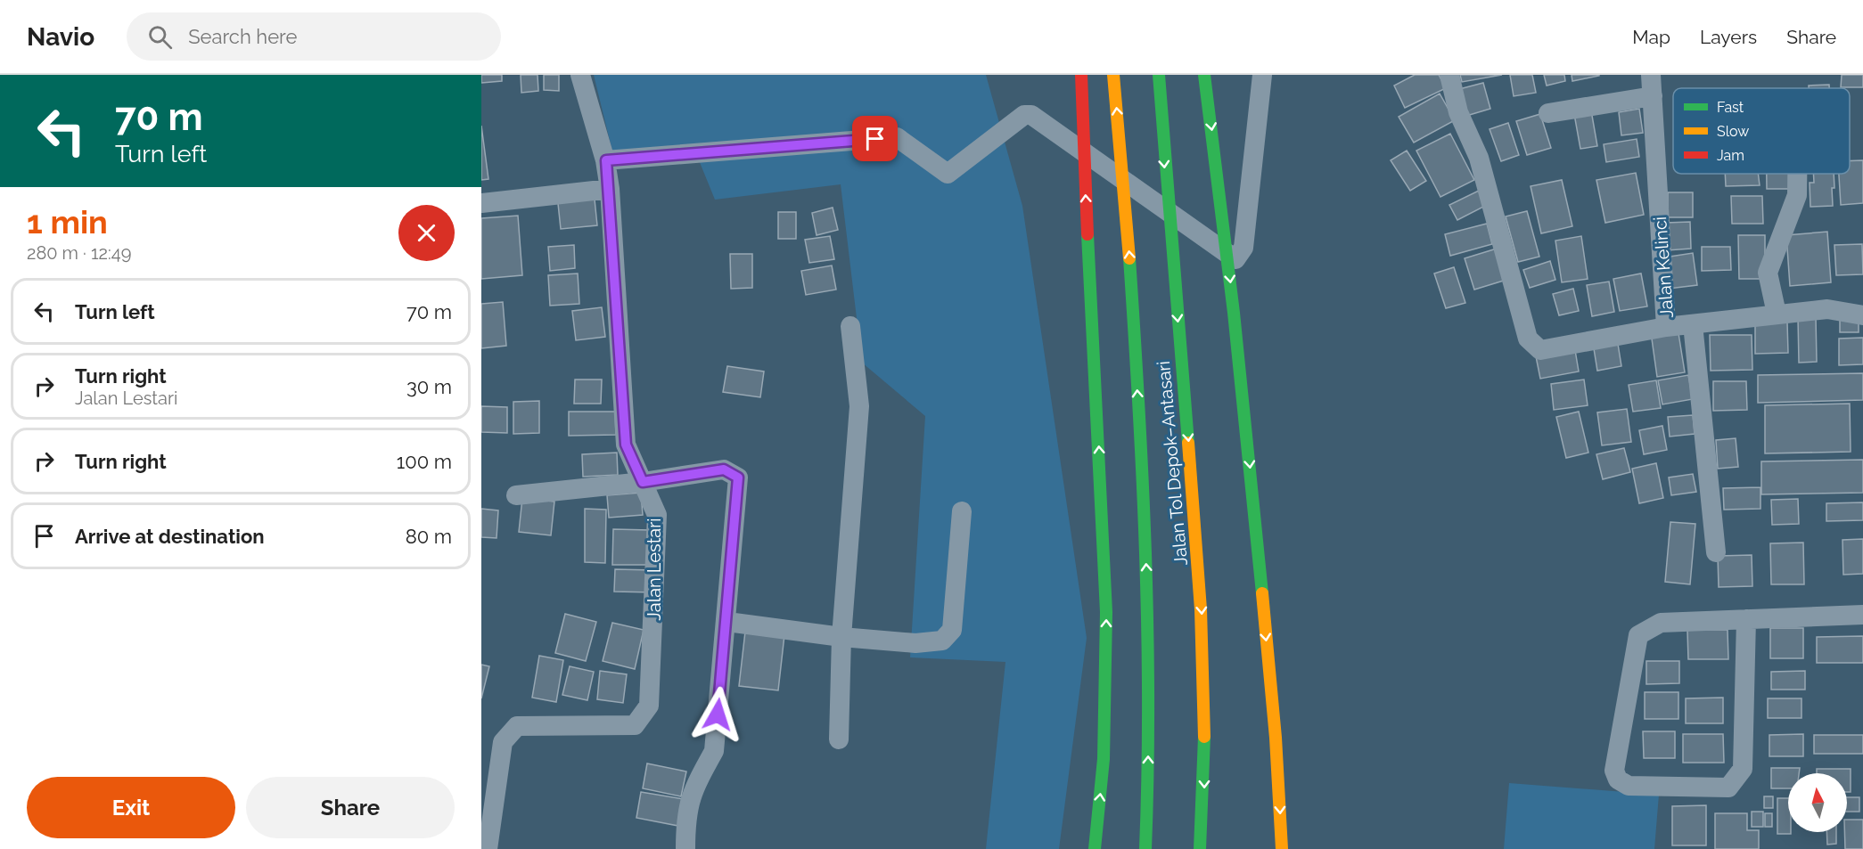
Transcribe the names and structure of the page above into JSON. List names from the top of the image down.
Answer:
{
  "streets": {
    "highway": ["Jalan Tol Depok–Antasari"],
    "street": ["Jalan Kelinci", "Jalan Lestari"]
  },
  "legend": ["Fast", "Slow", "Jam"],
  "north": "top",
  "page": {
    "header": "Navio",
    "search": "Search here",
    "nav": ["Map", "Layers", "Share"],
    "turn": ["70 m", "Turn left"],
    "heading": ["1 min", "280 m · 12:49"],
    "list": [
      {
        "name": "Turn left",
        "value": "70 m"
      },
      {
        "name": "Turn right",
        "note": "Jalan Lestari",
        "value": "30 m"
      },
      {
        "name": "Turn right",
        "value": "100 m"
      },
      {
        "name": "Arrive at destination",
        "value": "80 m"
      }
    ],
    "buttons": ["Exit", "Share"]
  }
}
